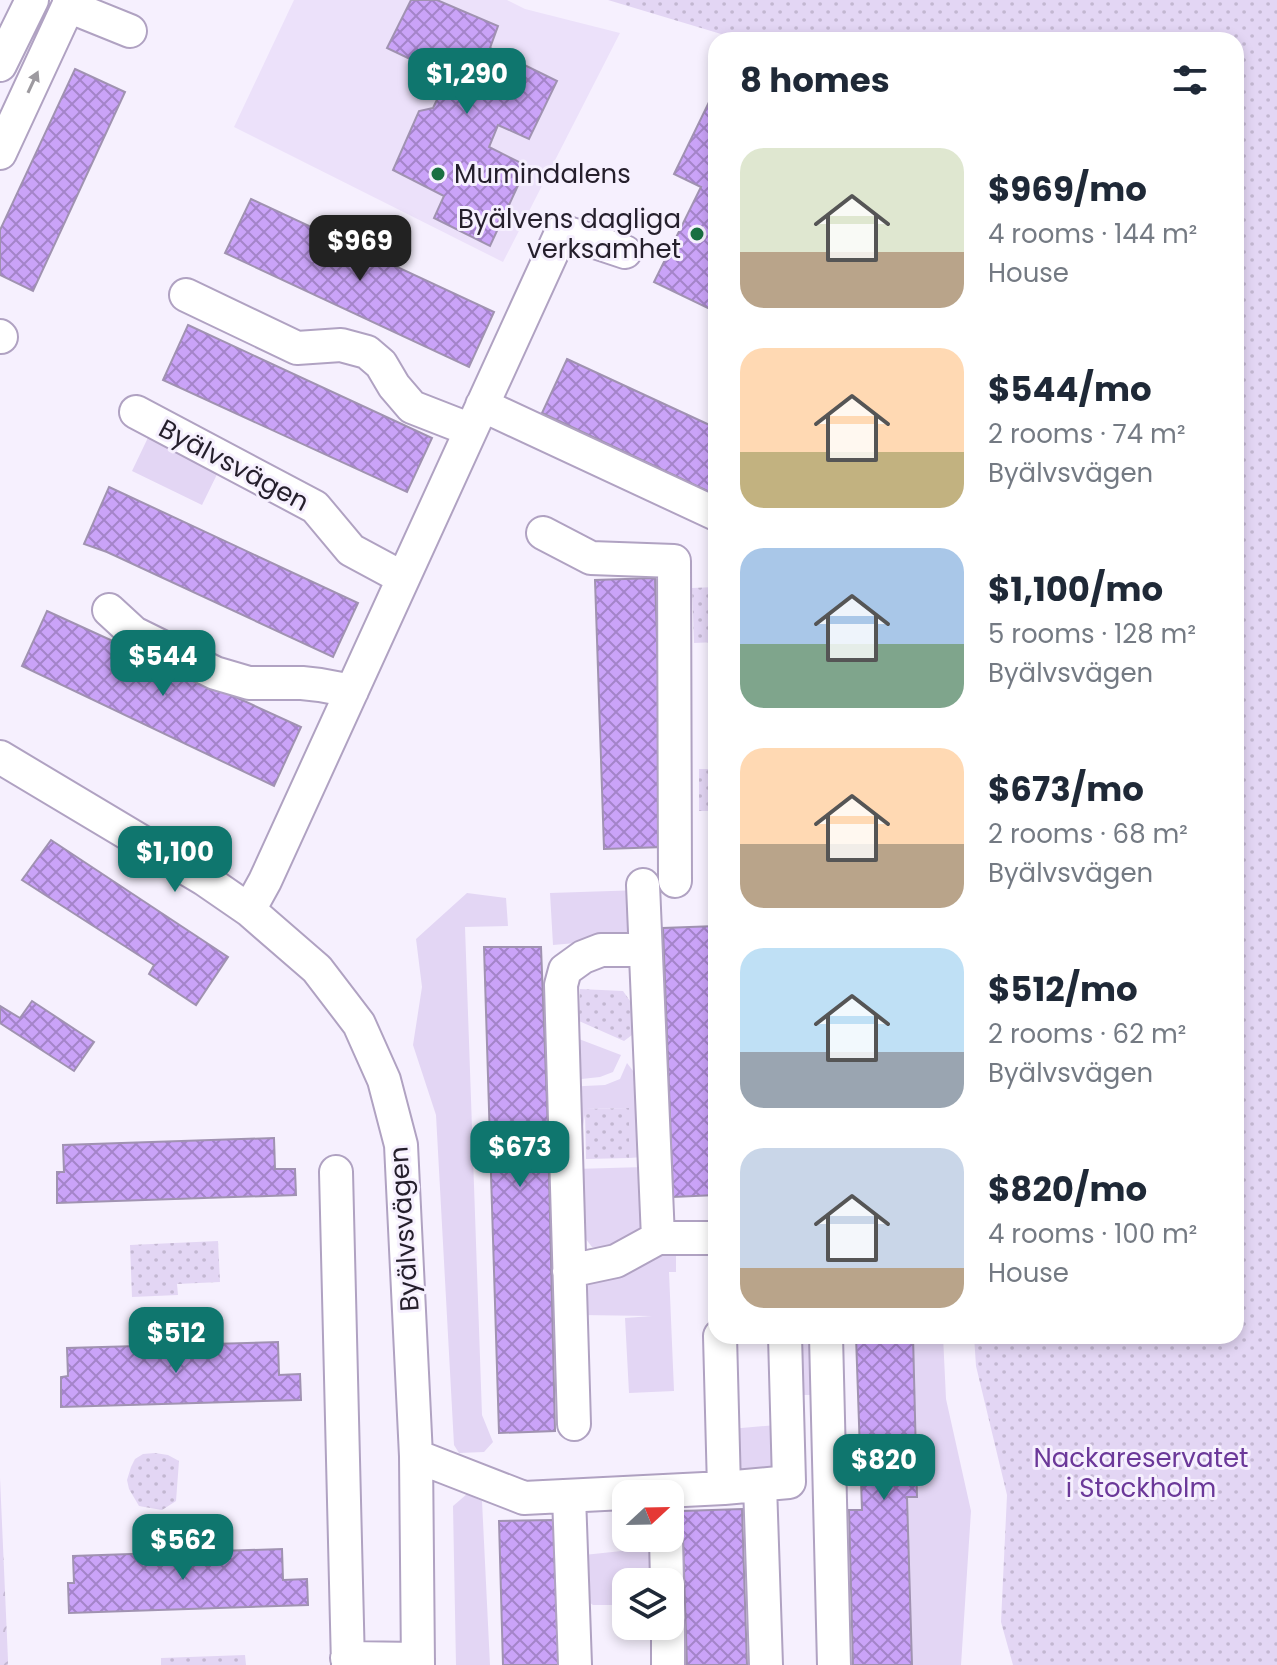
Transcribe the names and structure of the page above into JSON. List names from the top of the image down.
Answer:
{
  "streets": {
    "street": ["Byälvsvägen"]
  },
  "parks": ["Nackareservatet i Stockholm"],
  "places": ["Mumindalens", "Byälvens dagliga verksamhet"],
  "north": "right",
  "page": {
    "heading": "8 homes",
    "price": [
      "$1,290",
      "$969",
      "$544",
      "$1,100",
      "$673",
      "$512",
      "$820",
      "$562"
    ],
    "list": [
      {
        "name": "$969/mo",
        "note": "4 rooms · 144 m² · House"
      },
      {
        "name": "$544/mo",
        "note": "2 rooms · 74 m² · Byälvsvägen"
      },
      {
        "name": "$1,100/mo",
        "note": "5 rooms · 128 m² · Byälvsvägen"
      },
      {
        "name": "$673/mo",
        "note": "2 rooms · 68 m² · Byälvsvägen"
      },
      {
        "name": "$512/mo",
        "note": "2 rooms · 62 m² · Byälvsvägen"
      },
      {
        "name": "$820/mo",
        "note": "4 rooms · 100 m² · House"
      }
    ]
  }
}
